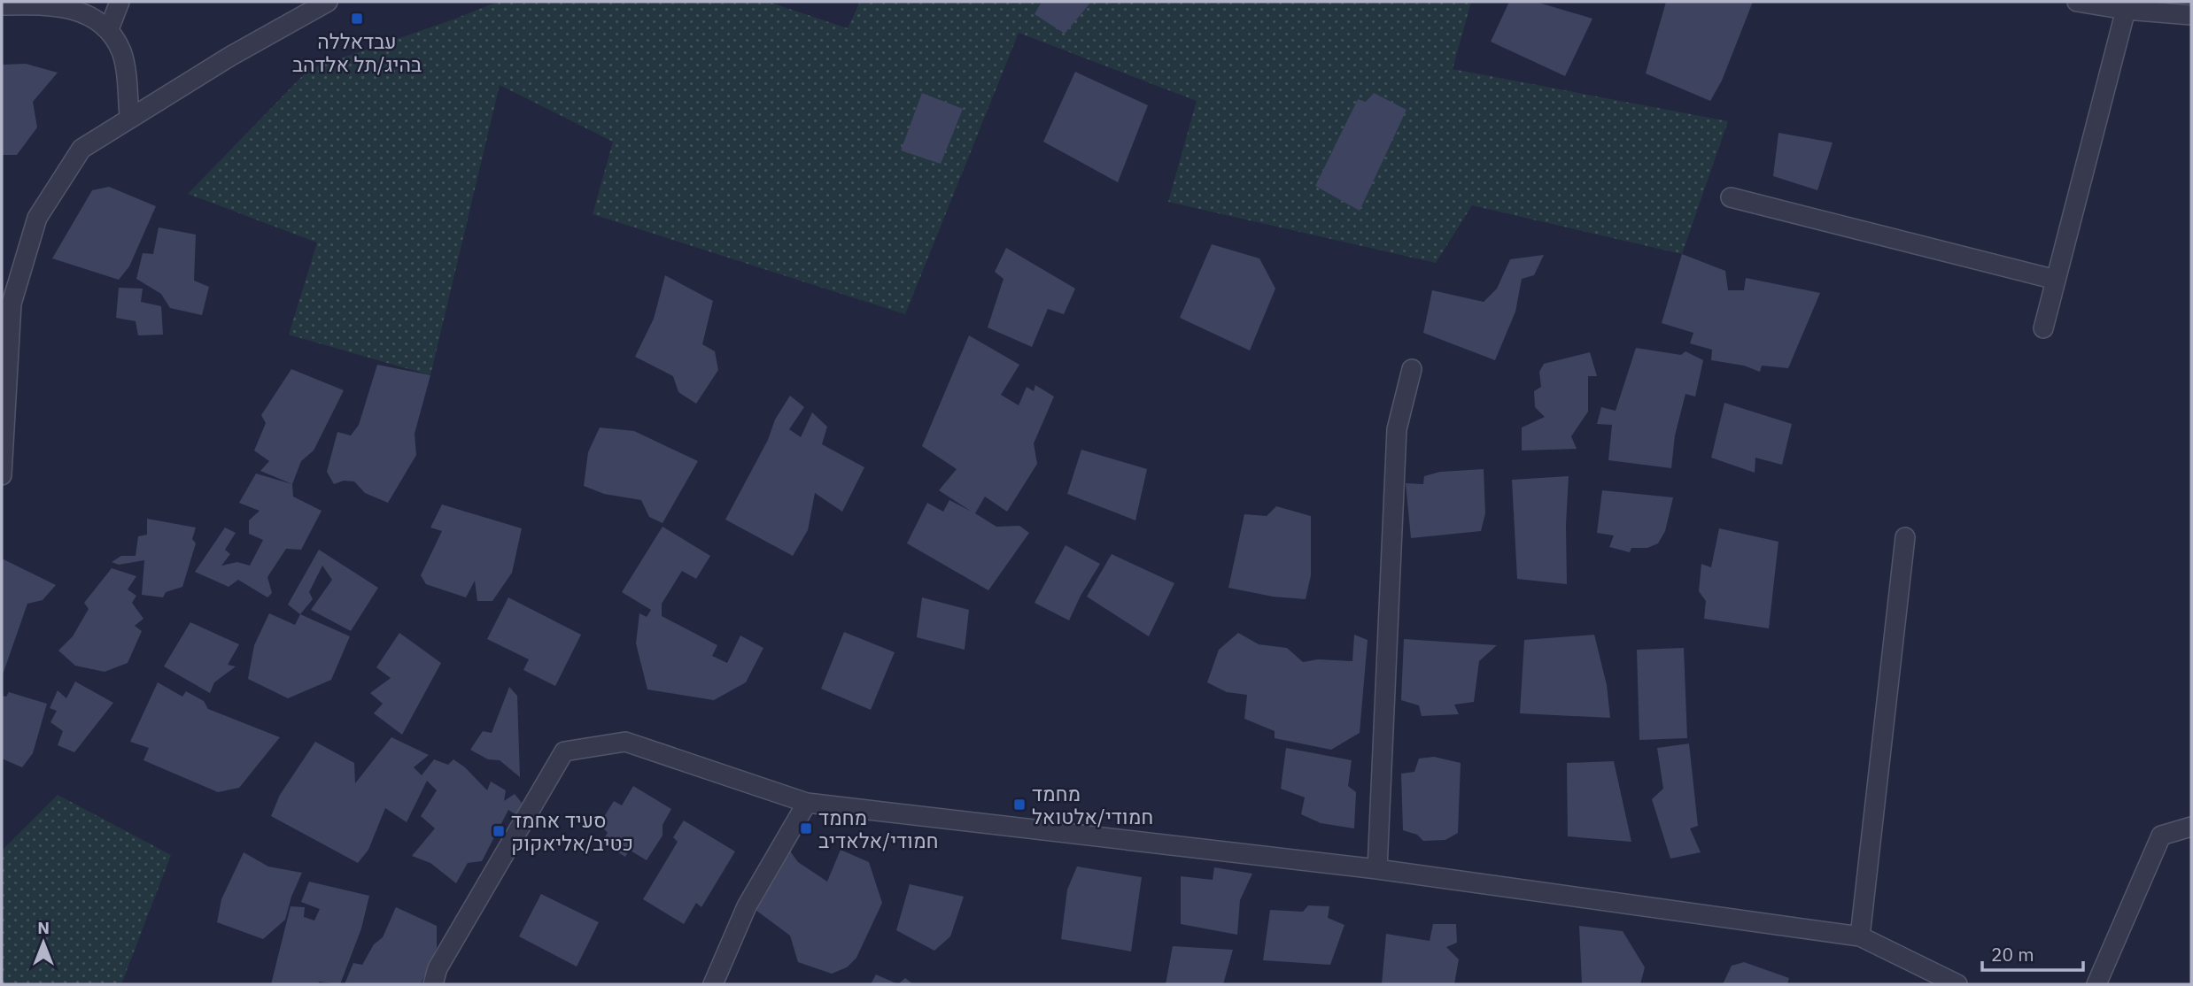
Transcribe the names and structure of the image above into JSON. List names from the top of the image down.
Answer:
{
  "places": {
    "transit": [
      "עבדאללה בהיג/תל אלדהב",
      "מחמד חמודי/אלטואל",
      "מחמד חמודי/אלאדיב",
      "סעיד אחמד כטיב/אליאקוק"
    ]
  },
  "scale_bar": "20 m",
  "north": "top"
}
